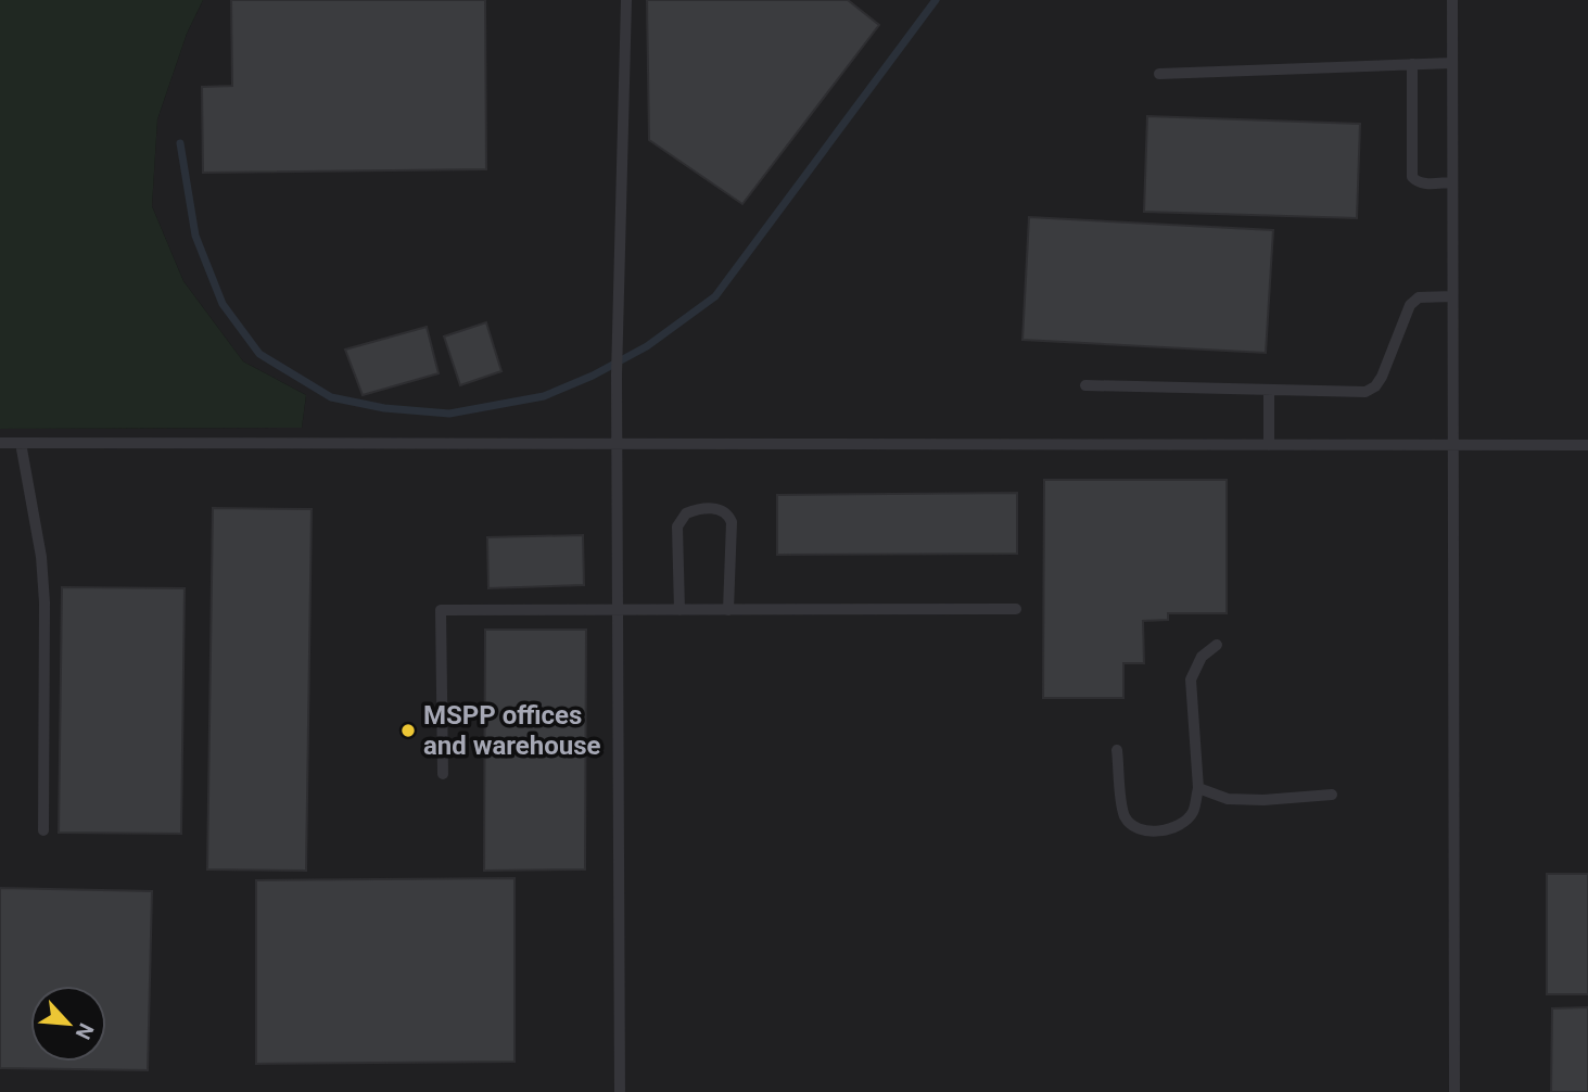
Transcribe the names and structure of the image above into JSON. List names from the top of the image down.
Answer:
{
  "places": ["MSPP offices and warehouse"],
  "north": "bottom right"
}
